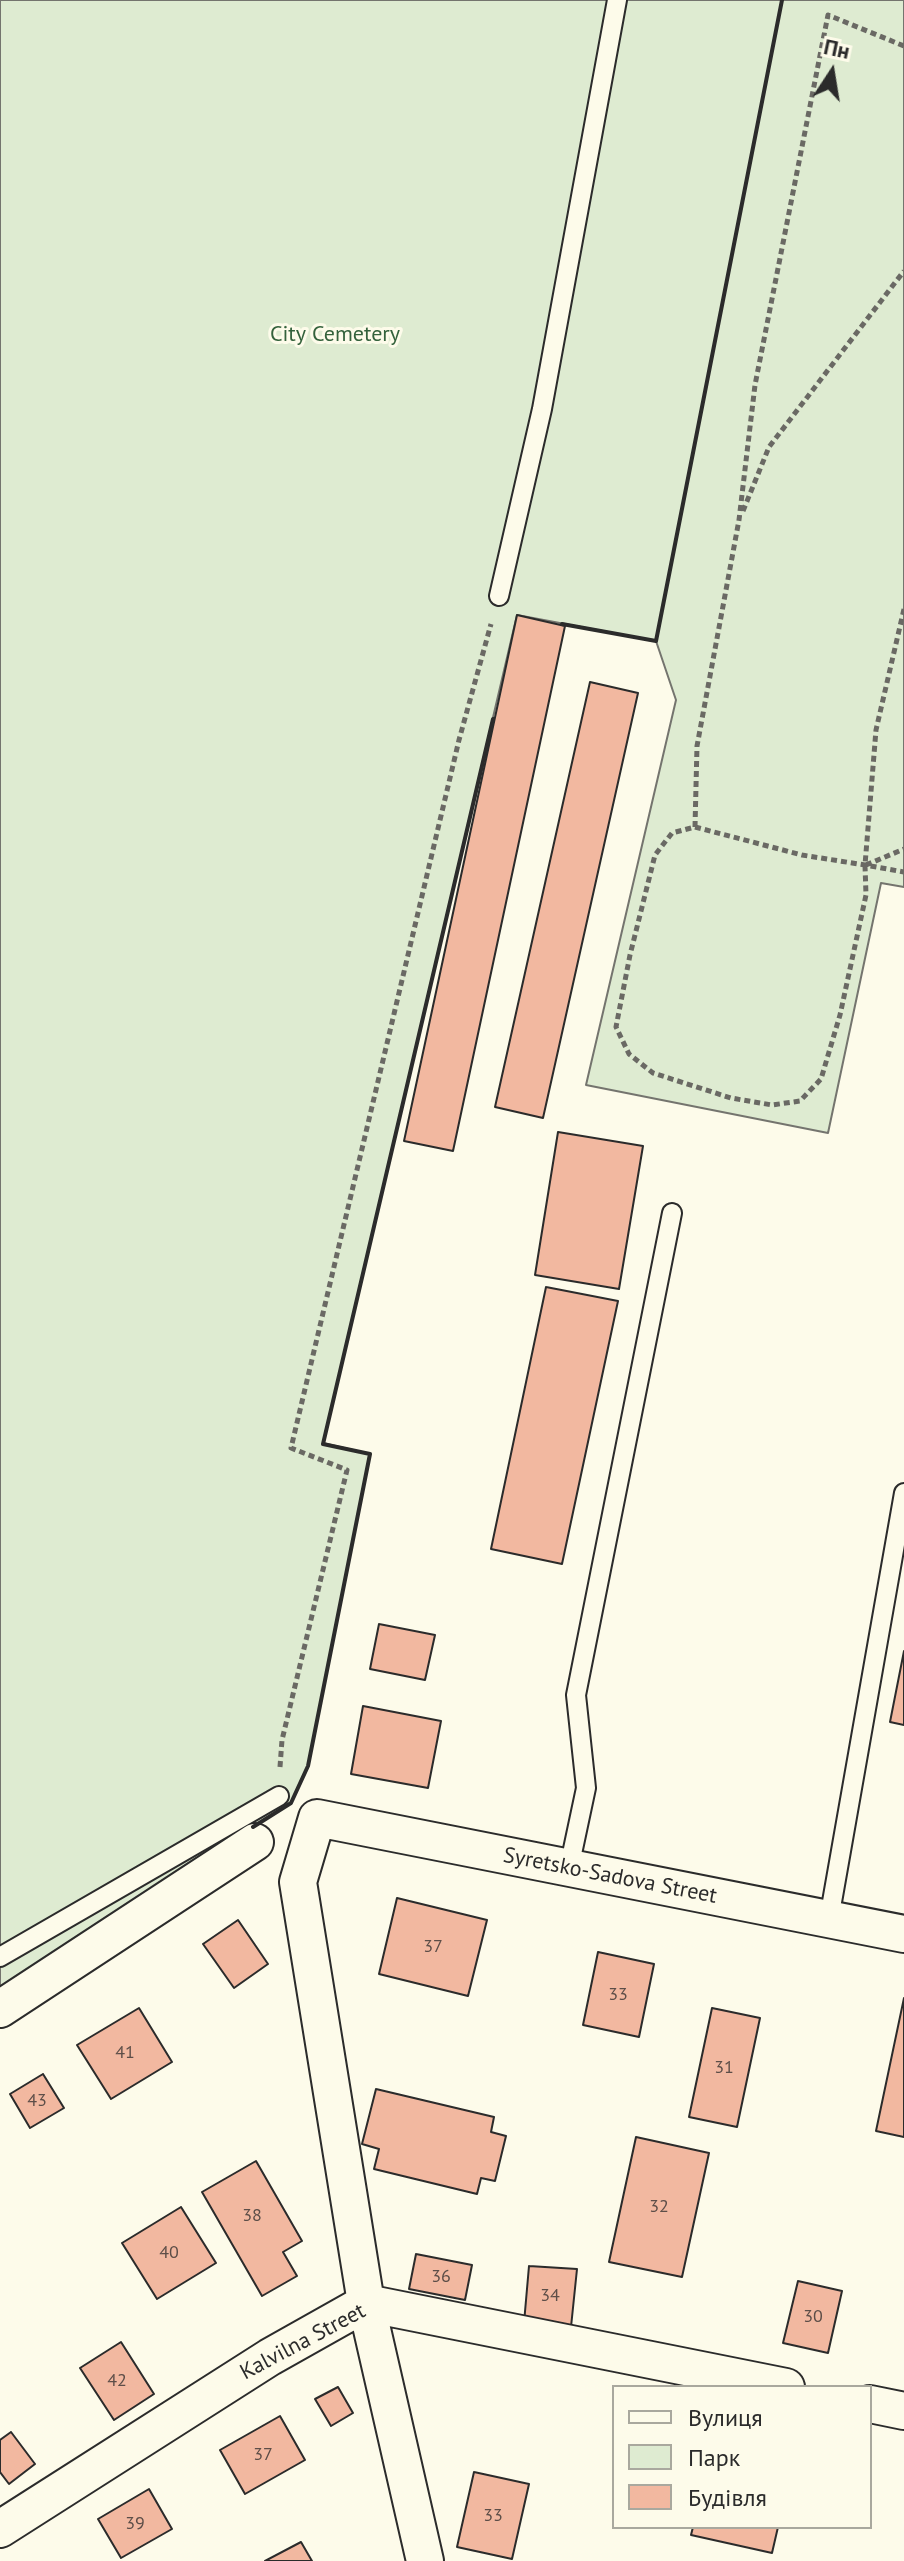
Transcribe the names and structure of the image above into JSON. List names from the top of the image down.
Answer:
{
  "streets": {
    "street": ["Syretsko-Sadova Street", "Kalvilna Street"]
  },
  "crossings": [
    ["Syretsko-Sadova Street", "Kalvilna Street"]
  ],
  "parks": ["City Cemetery"],
  "house_numbers": [
    "37",
    "33",
    "41",
    "31",
    "43",
    "32",
    "38",
    "40",
    "36",
    "34",
    "30",
    "42",
    "37",
    "33",
    "39"
  ],
  "legend": ["Вулиця", "Парк", "Будівля"],
  "north": "top"
}
